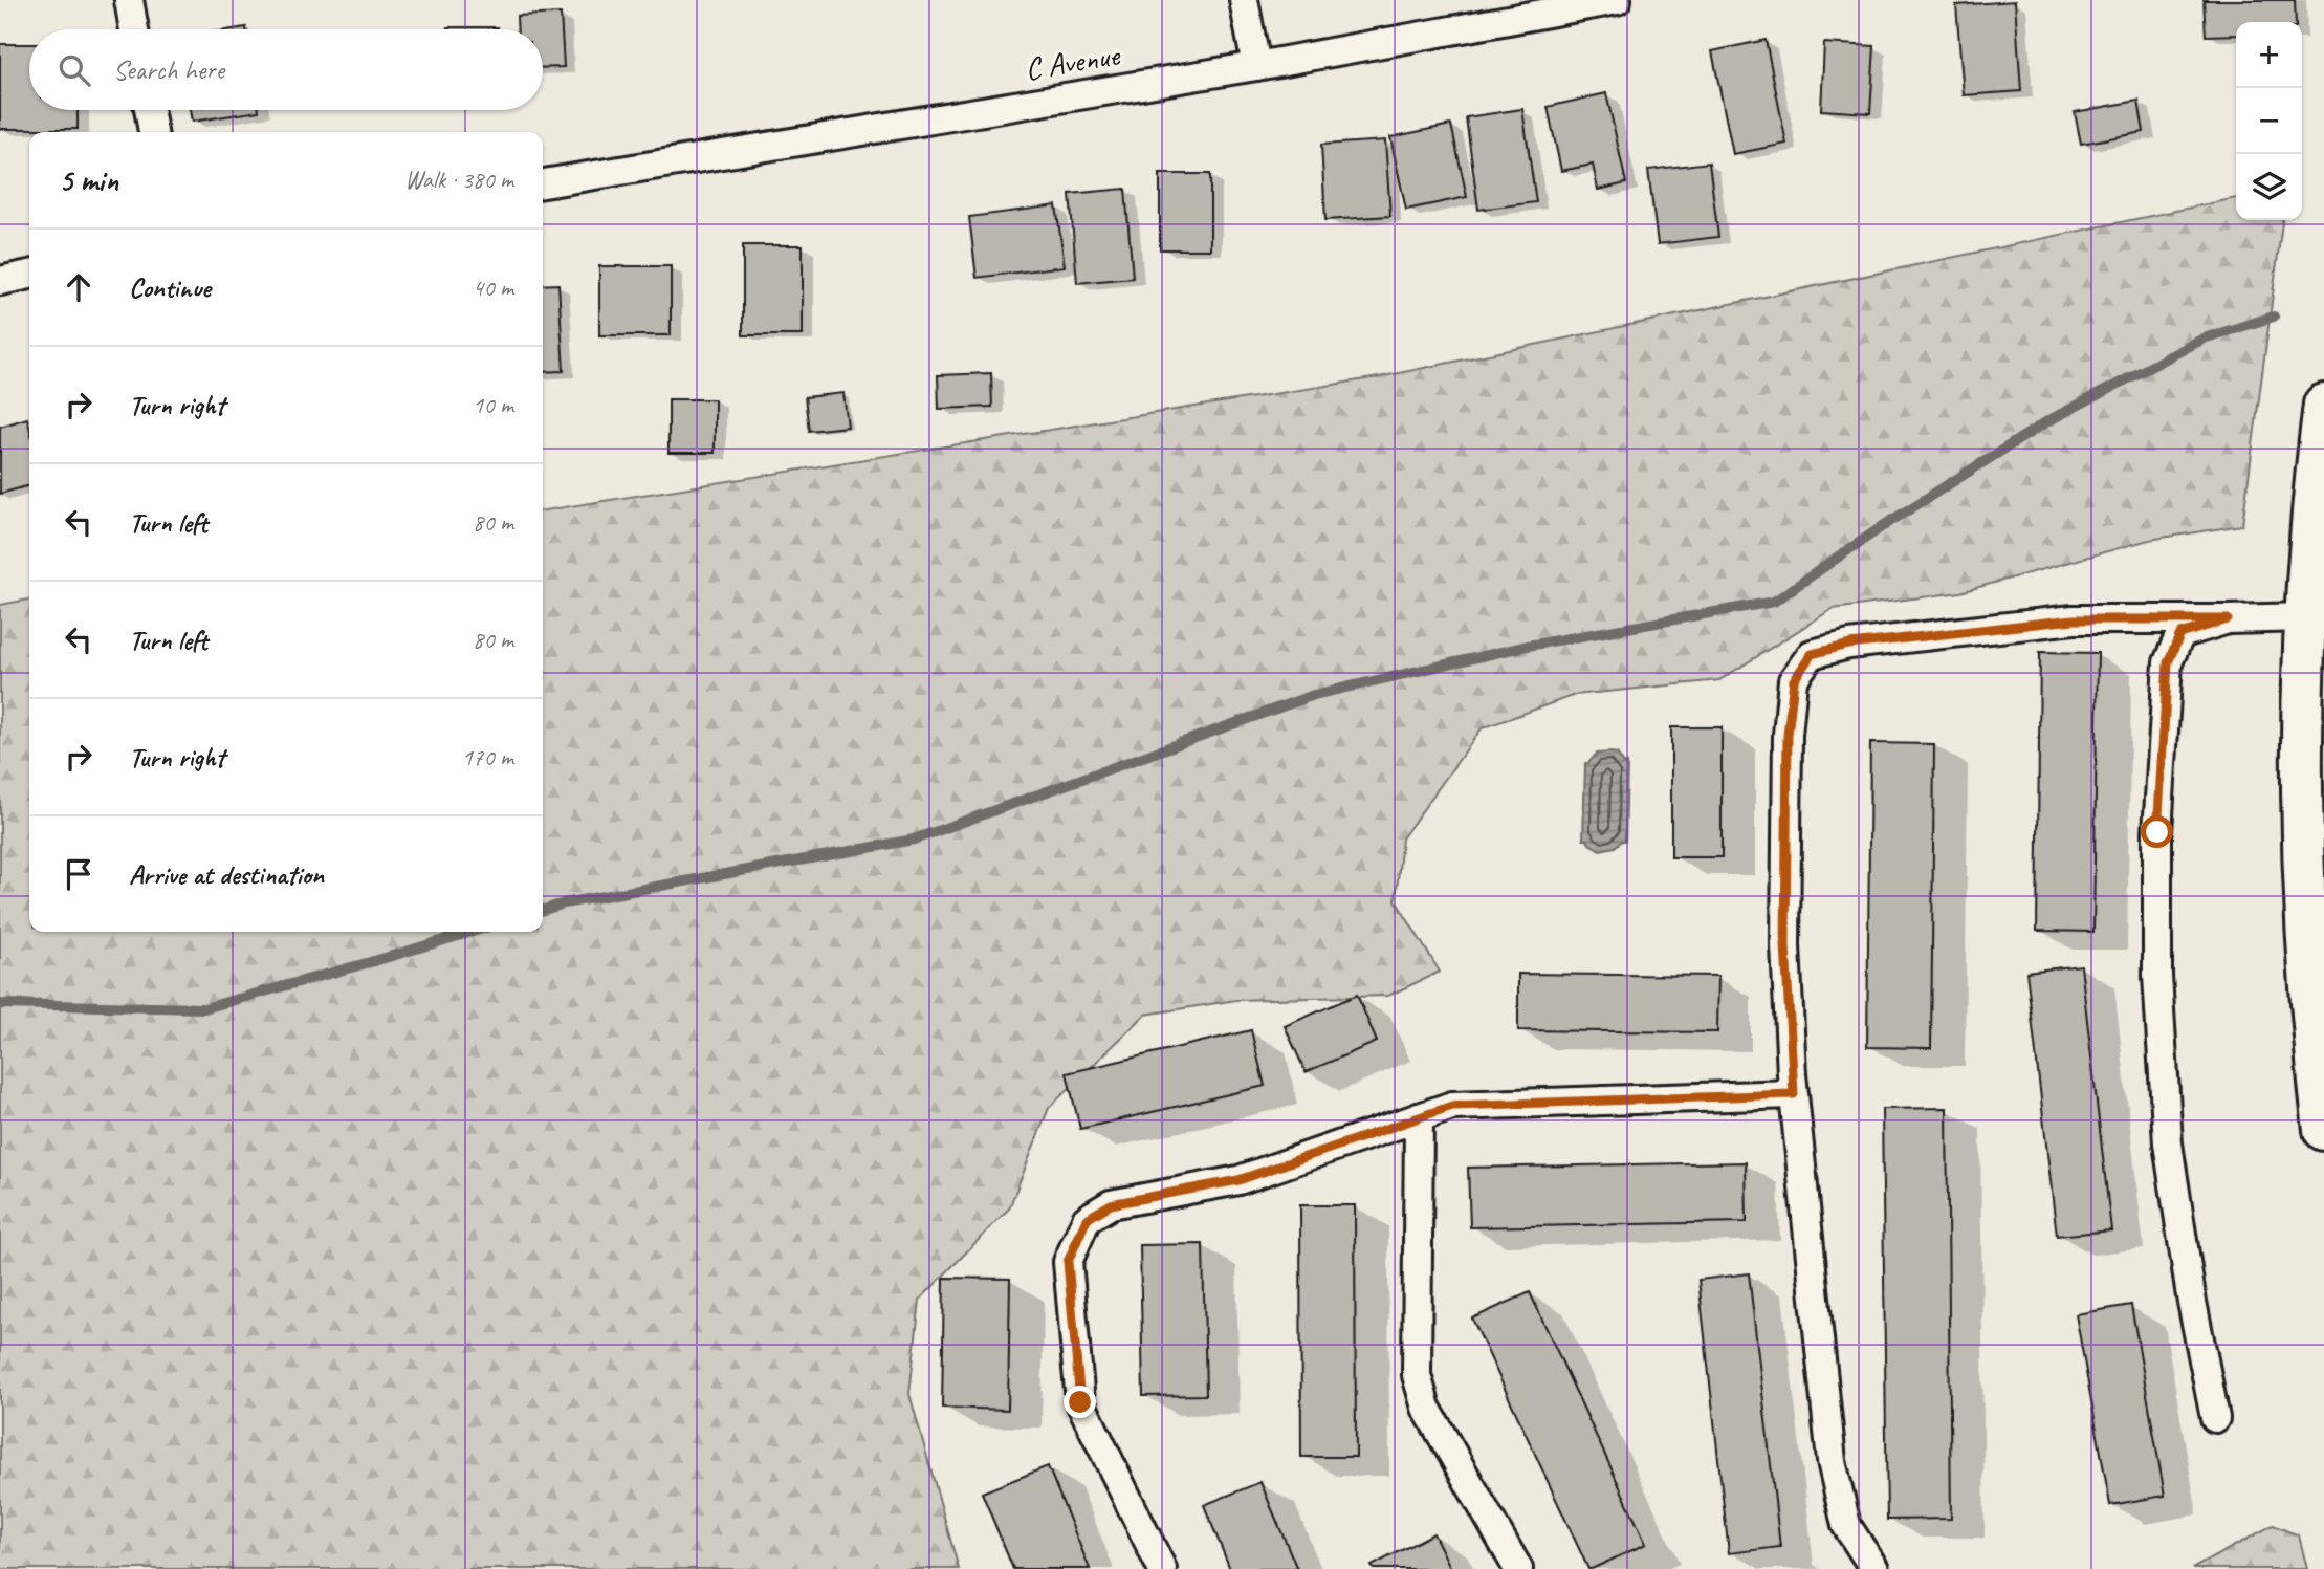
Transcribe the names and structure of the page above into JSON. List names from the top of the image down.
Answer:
{
  "streets": {
    "street": ["C Avenue"]
  },
  "page": {
    "map_buttons": ["+", "−"],
    "search": "Search here",
    "heading": ["5 min", "Walk · 380 m"],
    "list": [
      ["Continue", "40 m"],
      ["Turn right", "10 m"],
      ["Turn left", "80 m"],
      ["Turn left", "80 m"],
      ["Turn right", "170 m"],
      "Arrive at destination"
    ]
  }
}
